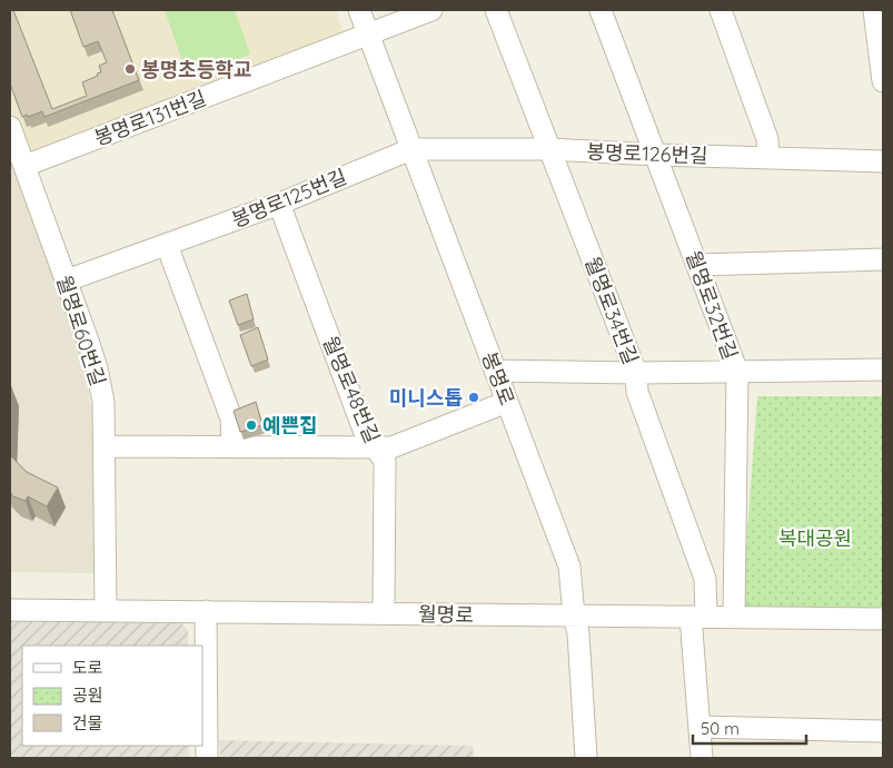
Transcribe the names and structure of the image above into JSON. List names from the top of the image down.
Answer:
{
  "streets": {
    "street": [
      "봉명로131번길",
      "봉명로126번길",
      "봉명로125번길",
      "월명로32번길",
      "월명로34번길",
      "월명로60번길",
      "봉명로",
      "월명로48번길",
      "월명로"
    ]
  },
  "crossings": [
    ["봉명로131번길", "월명로60번길"],
    ["봉명로131번길", "봉명로"],
    ["봉명로126번길", "봉명로125번길"],
    ["봉명로126번길", "월명로32번길"],
    ["봉명로126번길", "월명로34번길"],
    ["봉명로126번길", "봉명로"],
    ["봉명로125번길", "월명로60번길"],
    ["봉명로125번길", "봉명로"],
    ["봉명로125번길", "월명로48번길"],
    ["월명로32번길", "월명로"],
    ["월명로34번길", "월명로"],
    ["월명로60번길", "월명로"],
    ["봉명로", "월명로"],
    ["월명로48번길", "월명로"]
  ],
  "parks": ["복대공원"],
  "places": ["봉명초등학교", "미니스톱", "예쁜집"],
  "legend": ["도로", "공원", "건물"],
  "scale_bar": "50 m"
}
